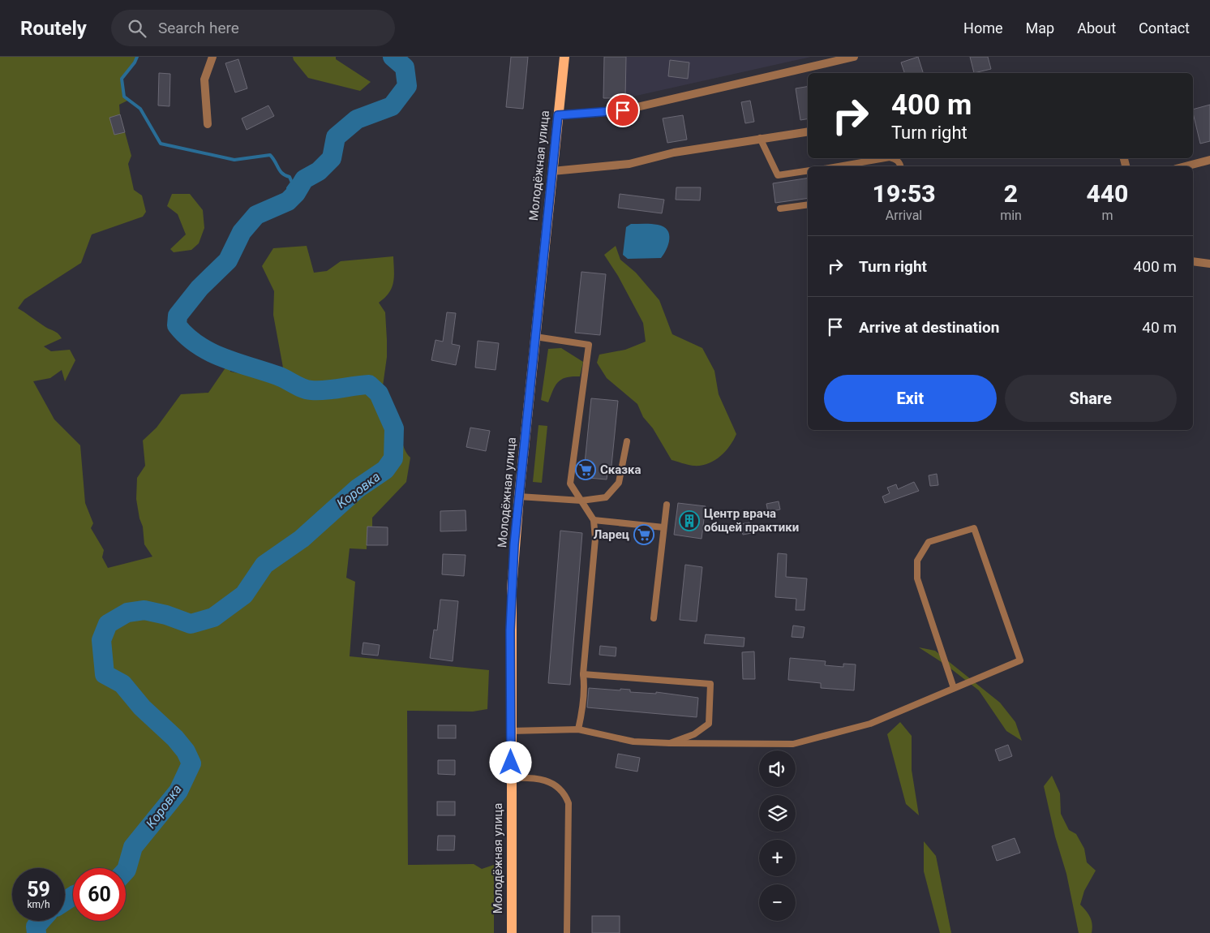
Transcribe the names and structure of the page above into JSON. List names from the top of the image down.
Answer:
{
  "streets": {
    "main road": ["Молодёжная улица"]
  },
  "water": ["Коровка"],
  "places": {
    "supermarket": ["Сказка", "Ларец"],
    "building": ["Центр врача общей практики"]
  },
  "page": {
    "header": "Routely",
    "search": "Search here",
    "nav": [
      "Home",
      "Map",
      "About",
      "Contact"
    ],
    "turn": ["400 m", "Turn right"],
    "eta": [
      "19:53",
      "Arrival",
      "2",
      "min",
      "440",
      "m"
    ],
    "list": [
      {
        "name": "Turn right",
        "value": "400 m"
      },
      {
        "name": "Arrive at destination",
        "value": "40 m"
      }
    ],
    "buttons": ["Exit", "Share"],
    "map_buttons": ["+", "−"],
    "speed": "59 km/h",
    "limit": "60"
  }
}
